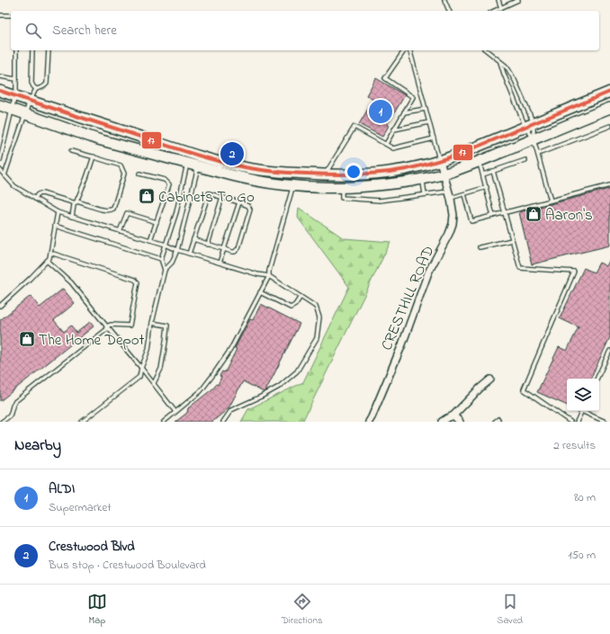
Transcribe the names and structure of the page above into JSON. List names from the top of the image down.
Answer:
{
  "streets": {
    "street": ["CRESTHILL ROAD"]
  },
  "places": {
    "shop": ["Cabinets To Go", "Aaron's", "The Home Depot"]
  },
  "lines": ["transit line 17"],
  "page": {
    "search": "Search here",
    "pins": ["1", "2"],
    "heading": ["Nearby", "2 results"],
    "list": [
      {
        "mark": "1",
        "name": "ALDI",
        "note": "Supermarket",
        "value": "80 m"
      },
      {
        "mark": "2",
        "name": "Crestwood Blvd",
        "note": "Bus stop · Crestwood Boulevard",
        "value": "150 m"
      }
    ],
    "nav": ["Map", "Directions", "Saved"]
  }
}
